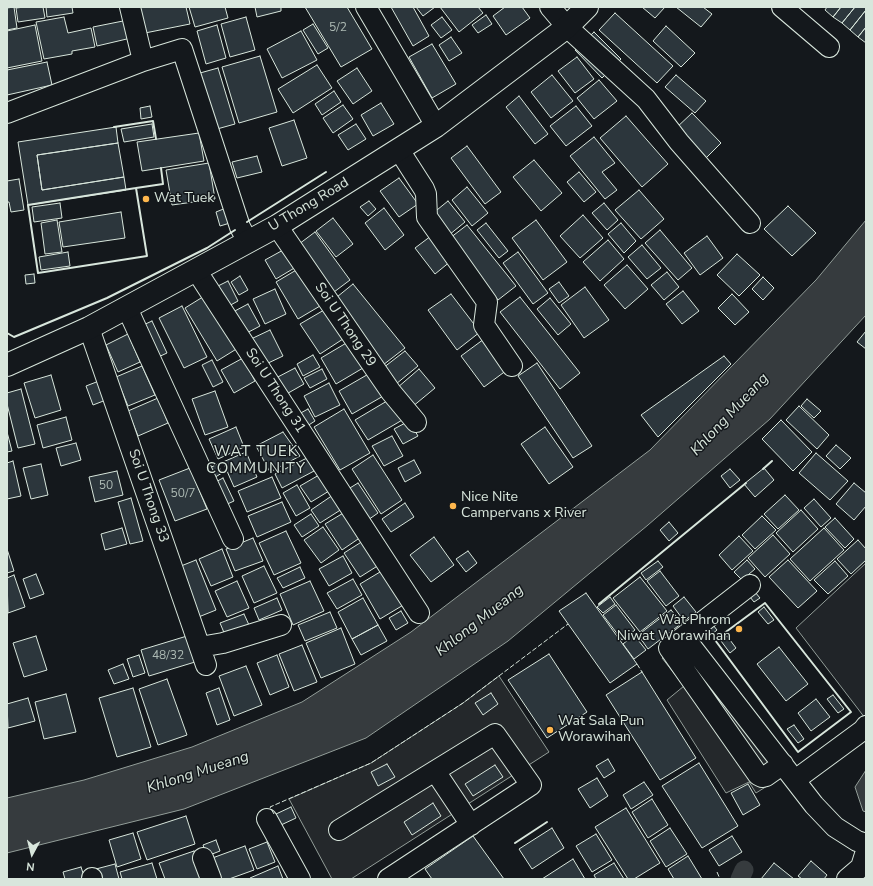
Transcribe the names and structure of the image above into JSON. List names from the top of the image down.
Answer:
{
  "streets": {
    "main road": ["U Thong Road"],
    "street": ["Soi U Thong 29", "Soi U Thong 31", "Soi U Thong 33"]
  },
  "crossings": [
    ["U Thong Road", "Soi U Thong 29"],
    ["U Thong Road", "Soi U Thong 31"],
    ["U Thong Road", "Soi U Thong 33"]
  ],
  "districts": ["WAT TUEK COMMUNITY"],
  "water": ["Khlong Mueang"],
  "places": [
    "Wat Tuek",
    "Nice Nite Campervans x River",
    "Wat Phrom Niwat Worawihan",
    "Wat Sala Pun Worawihan"
  ],
  "house_numbers": [
    "5/2",
    "50",
    "50/7",
    "48/32"
  ],
  "north": "bottom"
}
